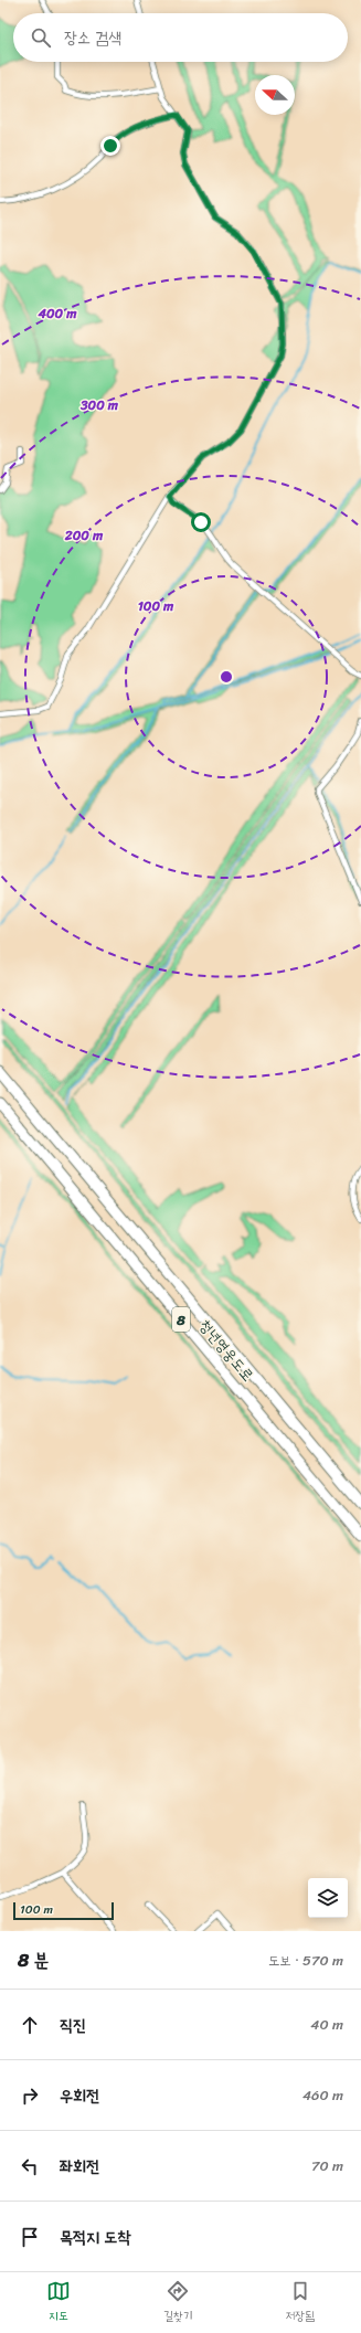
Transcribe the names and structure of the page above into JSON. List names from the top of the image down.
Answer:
{
  "streets": {
    "highway": ["8", "청년영웅도로"]
  },
  "scale_bar": "100 m",
  "north": "left",
  "page": {
    "search": "장소 검색",
    "scale": "100 m",
    "heading": ["8 분", "도보 · 570 m"],
    "list": [
      ["직진", "40 m"],
      ["우회전", "460 m"],
      ["좌회전", "70 m"],
      "목적지 도착"
    ],
    "nav": ["지도", "길찾기", "저장됨"]
  },
  "rings": [
    "400 m",
    "300 m",
    "200 m",
    "100 m"
  ]
}
